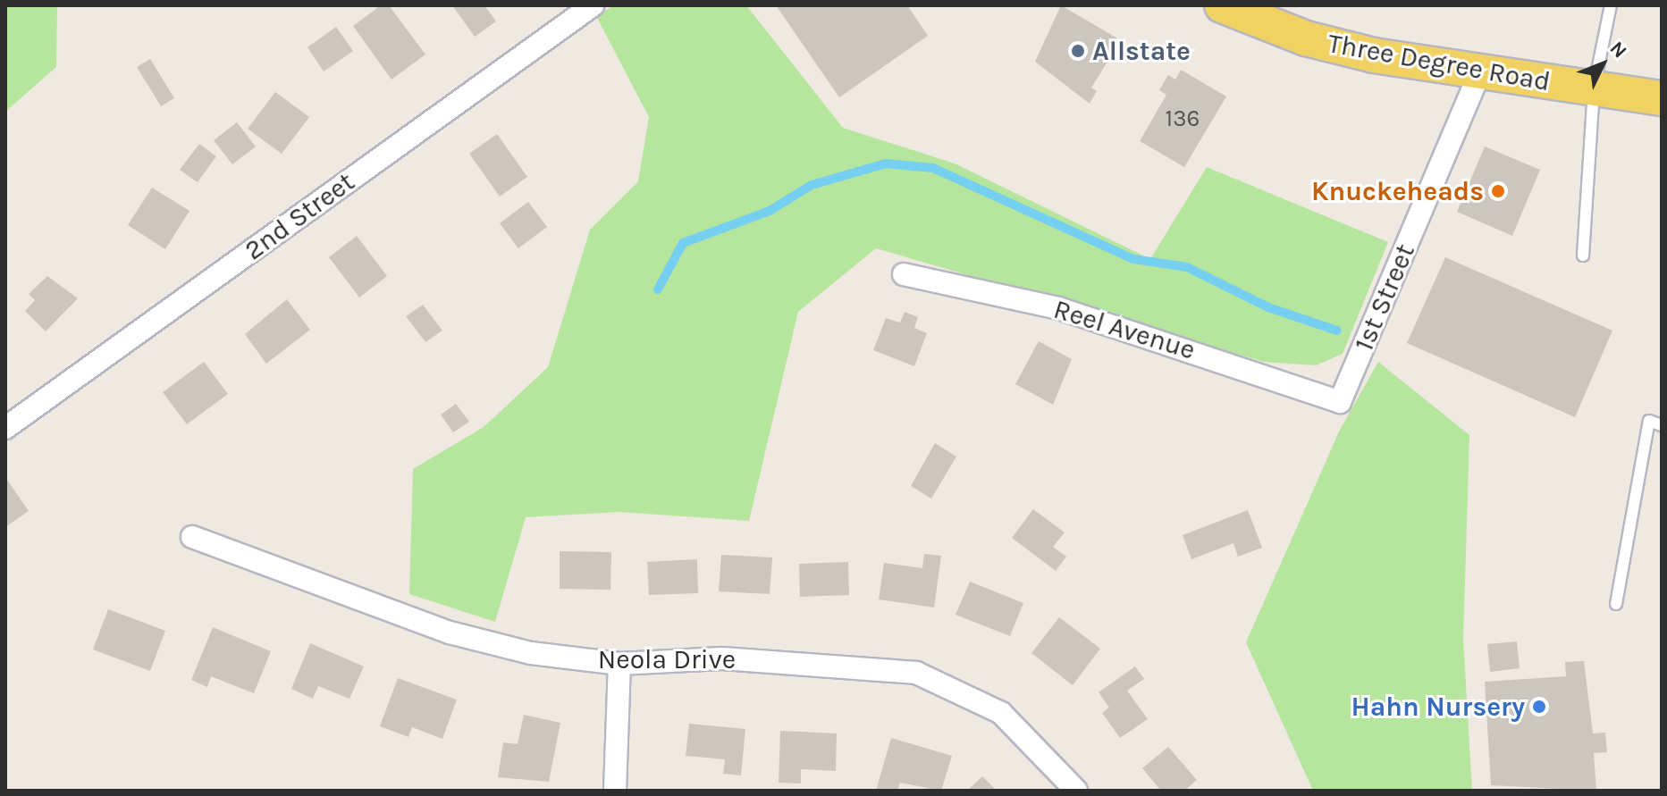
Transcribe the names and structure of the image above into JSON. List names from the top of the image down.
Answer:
{
  "streets": {
    "main road": ["Three Degree Road"],
    "street": [
      "2nd Street",
      "1st Street",
      "Reel Avenue",
      "Neola Drive"
    ]
  },
  "crossings": [
    ["Three Degree Road", "1st Street"],
    ["1st Street", "Reel Avenue"]
  ],
  "places": ["Allstate", "Knuckeheads", "Hahn Nursery"],
  "house_numbers": ["136"],
  "north": "top right"
}
